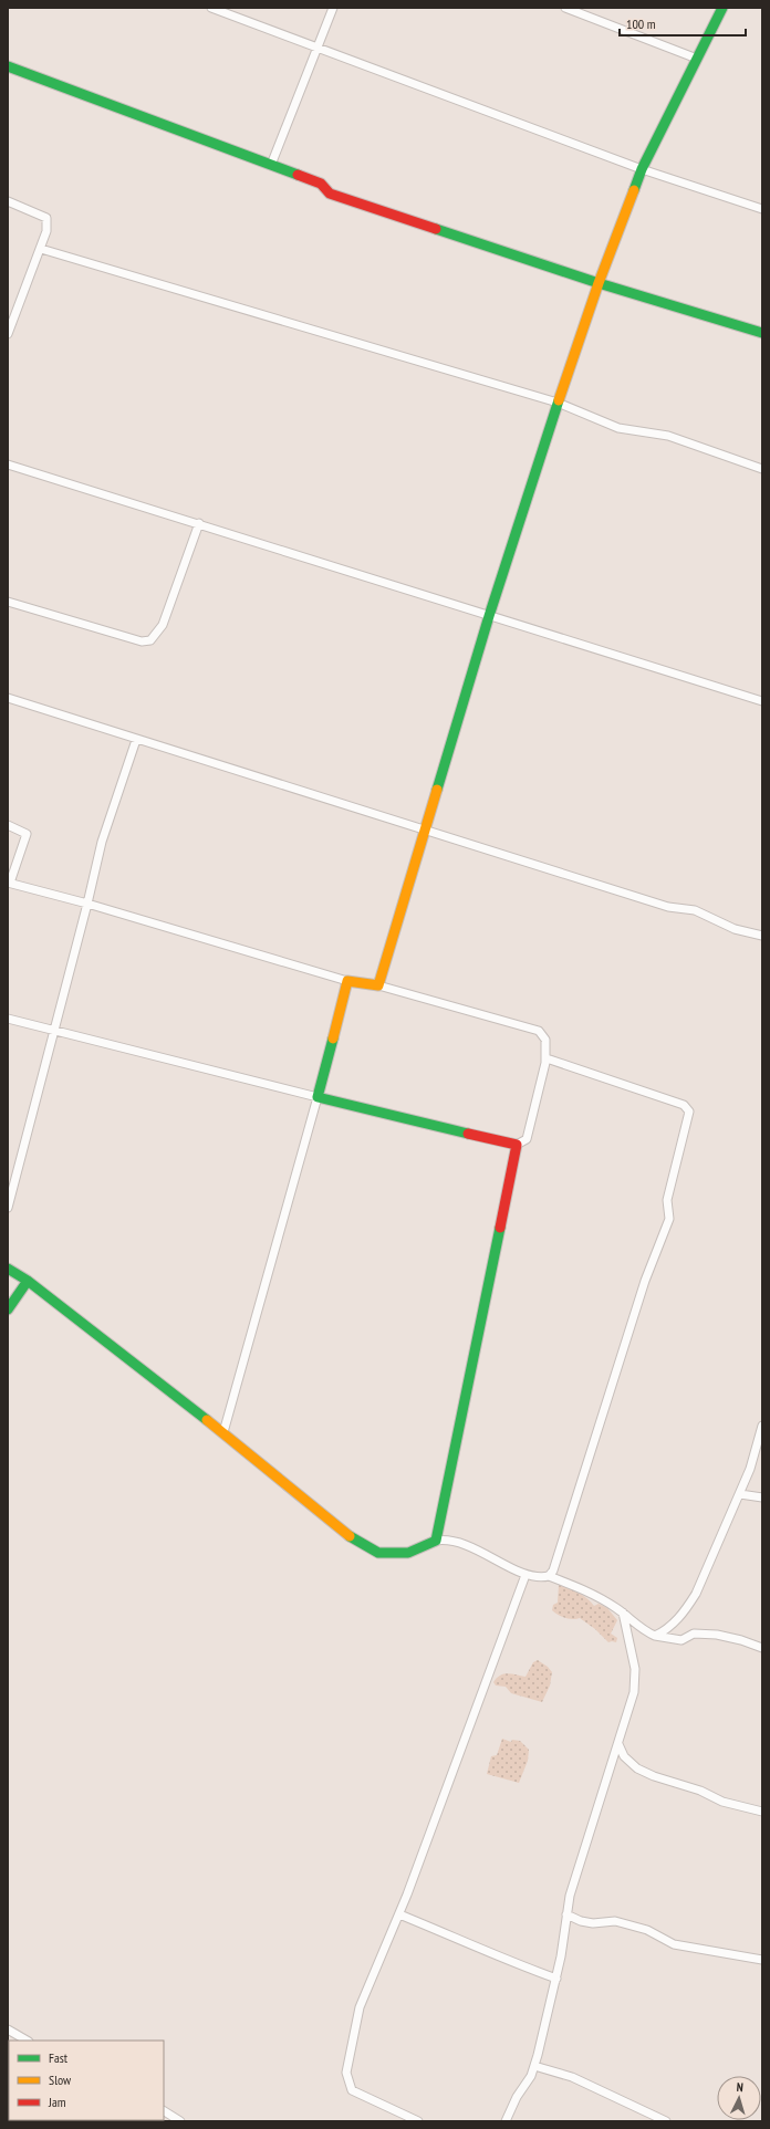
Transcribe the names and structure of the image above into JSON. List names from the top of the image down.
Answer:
{
  "legend": ["Fast", "Slow", "Jam"],
  "scale_bar": "100 m",
  "north": "top"
}
